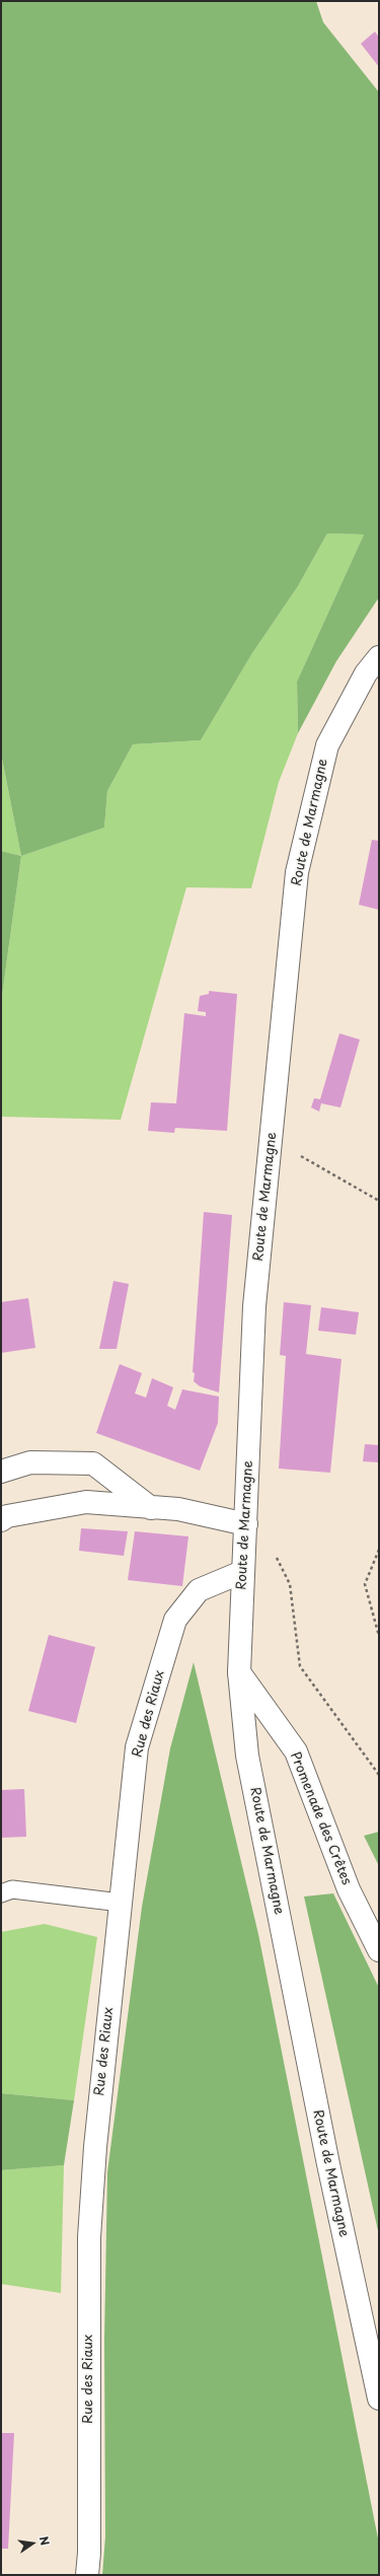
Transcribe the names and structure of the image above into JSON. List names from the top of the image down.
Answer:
{
  "streets": {
    "street": ["Route de Marmagne", "Rue des Riaux", "Promenade des Crêtes"]
  },
  "crossings": [
    ["Route de Marmagne", "Rue des Riaux"],
    ["Route de Marmagne", "Promenade des Crêtes"]
  ],
  "north": "right"
}
